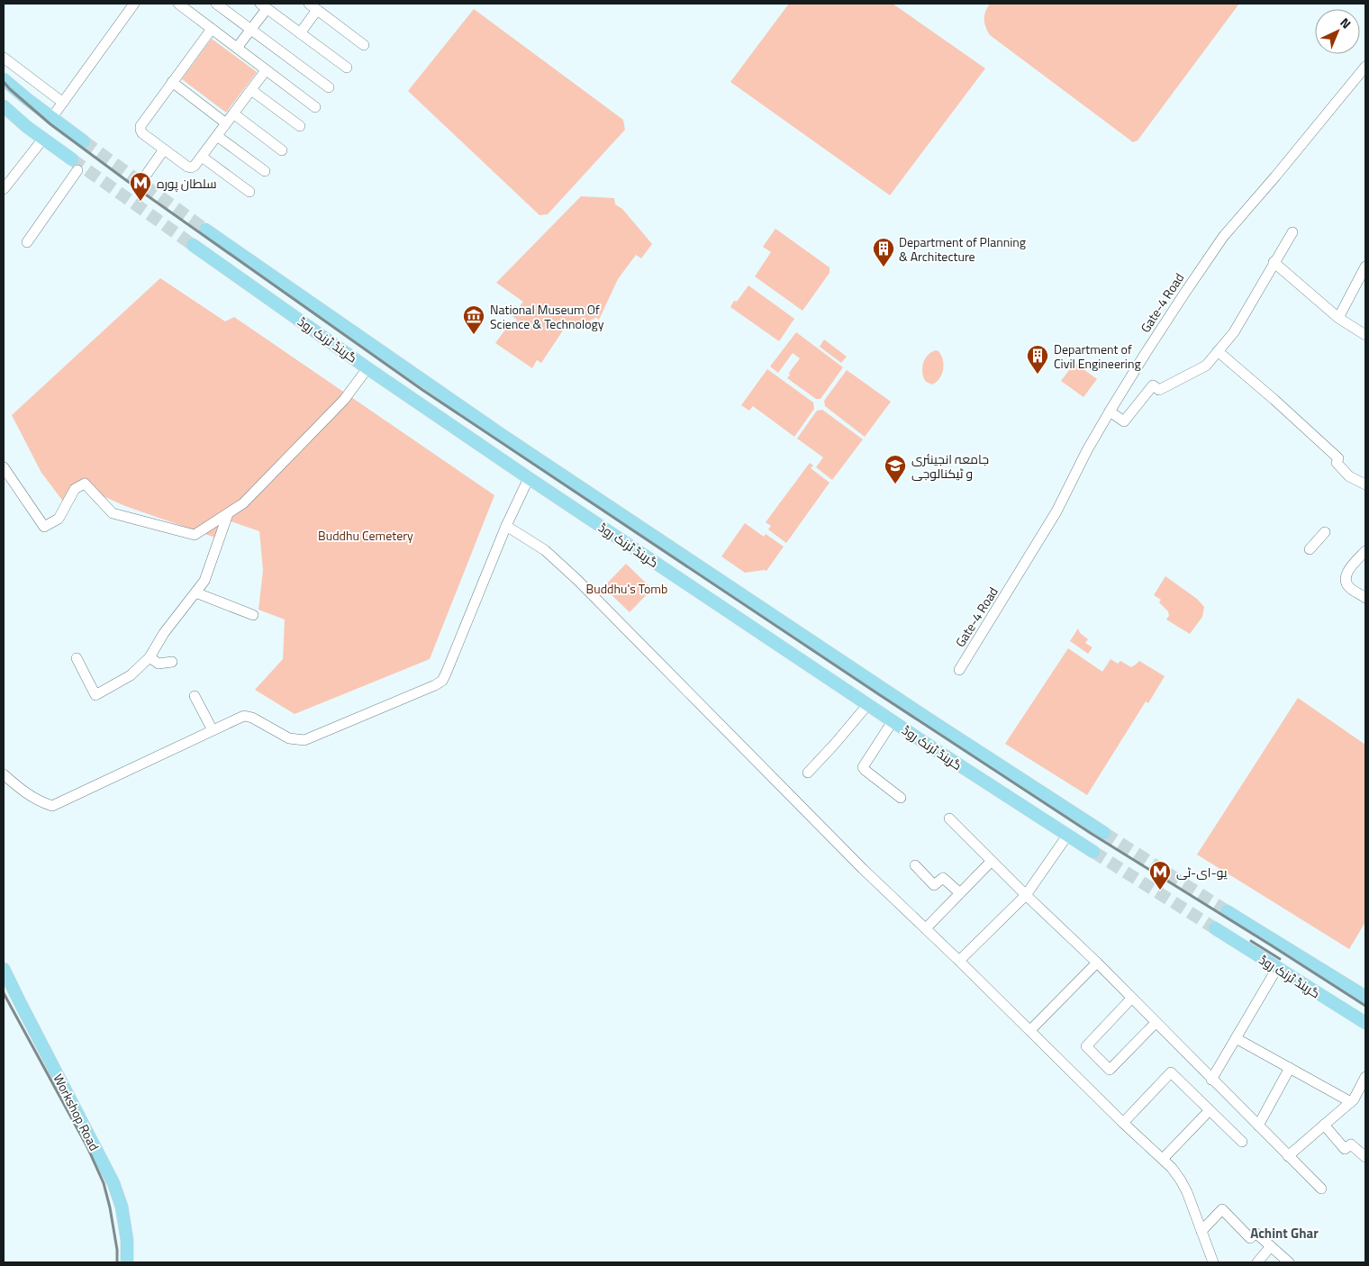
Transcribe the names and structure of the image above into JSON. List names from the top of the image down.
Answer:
{
  "streets": {
    "main road": ["گرینڈ ٹرنک روڈ", "Workshop Road"],
    "street": ["Gate-4 Road"]
  },
  "districts": ["Achint Ghar"],
  "parks": ["Buddhu Cemetery", "Buddhu's Tomb"],
  "places": {
    "metro station": ["سلطان پورہ", "یو-ای-ٹی"],
    "building": ["Department of Planning & Architecture", "Department of Civil Engineering"],
    "museum": ["National Museum Of Science & Technology"],
    "school or university": ["جامعہ انجینئری و ٹیکنالوجی"]
  },
  "north": "top right"
}
